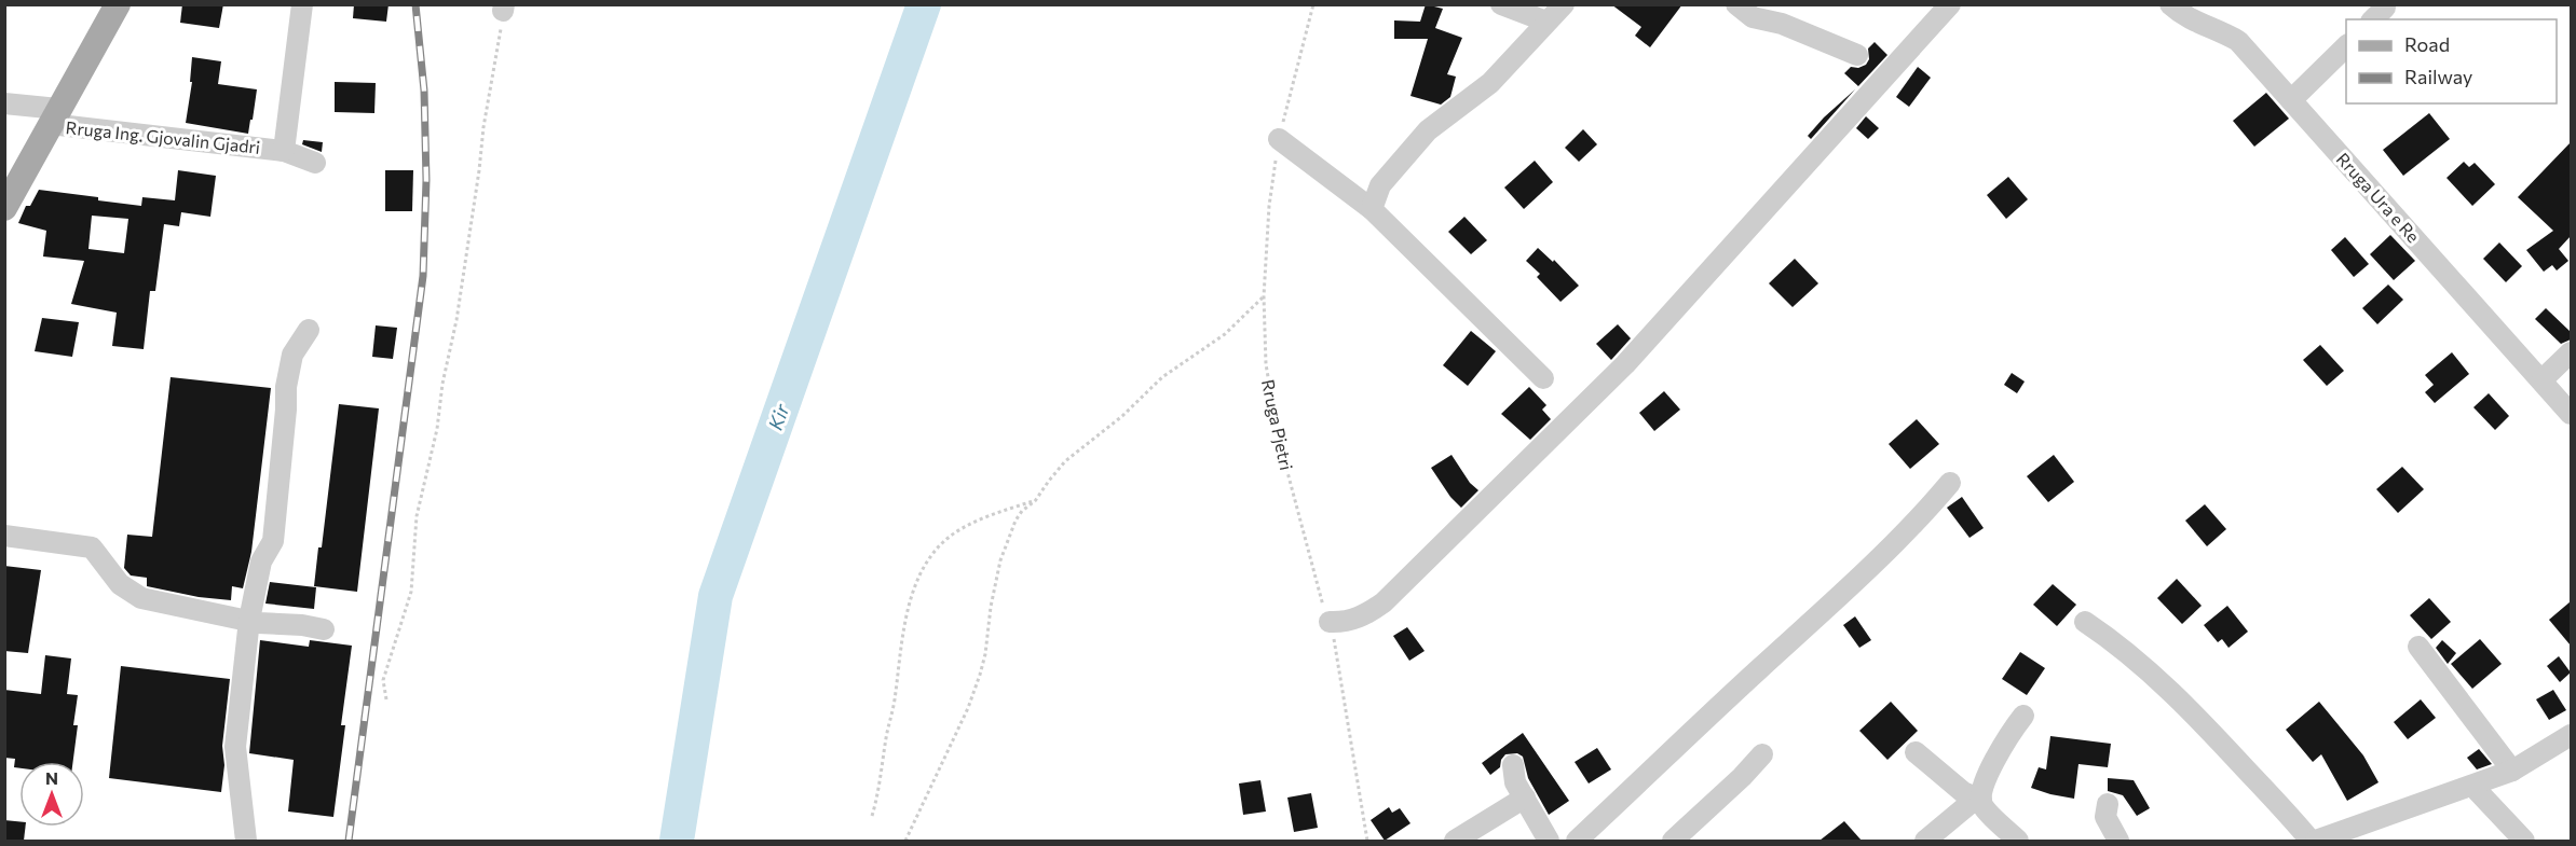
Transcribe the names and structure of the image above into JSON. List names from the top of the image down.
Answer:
{
  "streets": {
    "main road": ["Rruga Ing. Gjovalin Gjadri"],
    "street": ["Rruga Ura e Re"],
    "path": ["Rruga Pjetri"]
  },
  "water": ["Kir"],
  "legend": ["Road", "Railway"],
  "north": "top"
}
